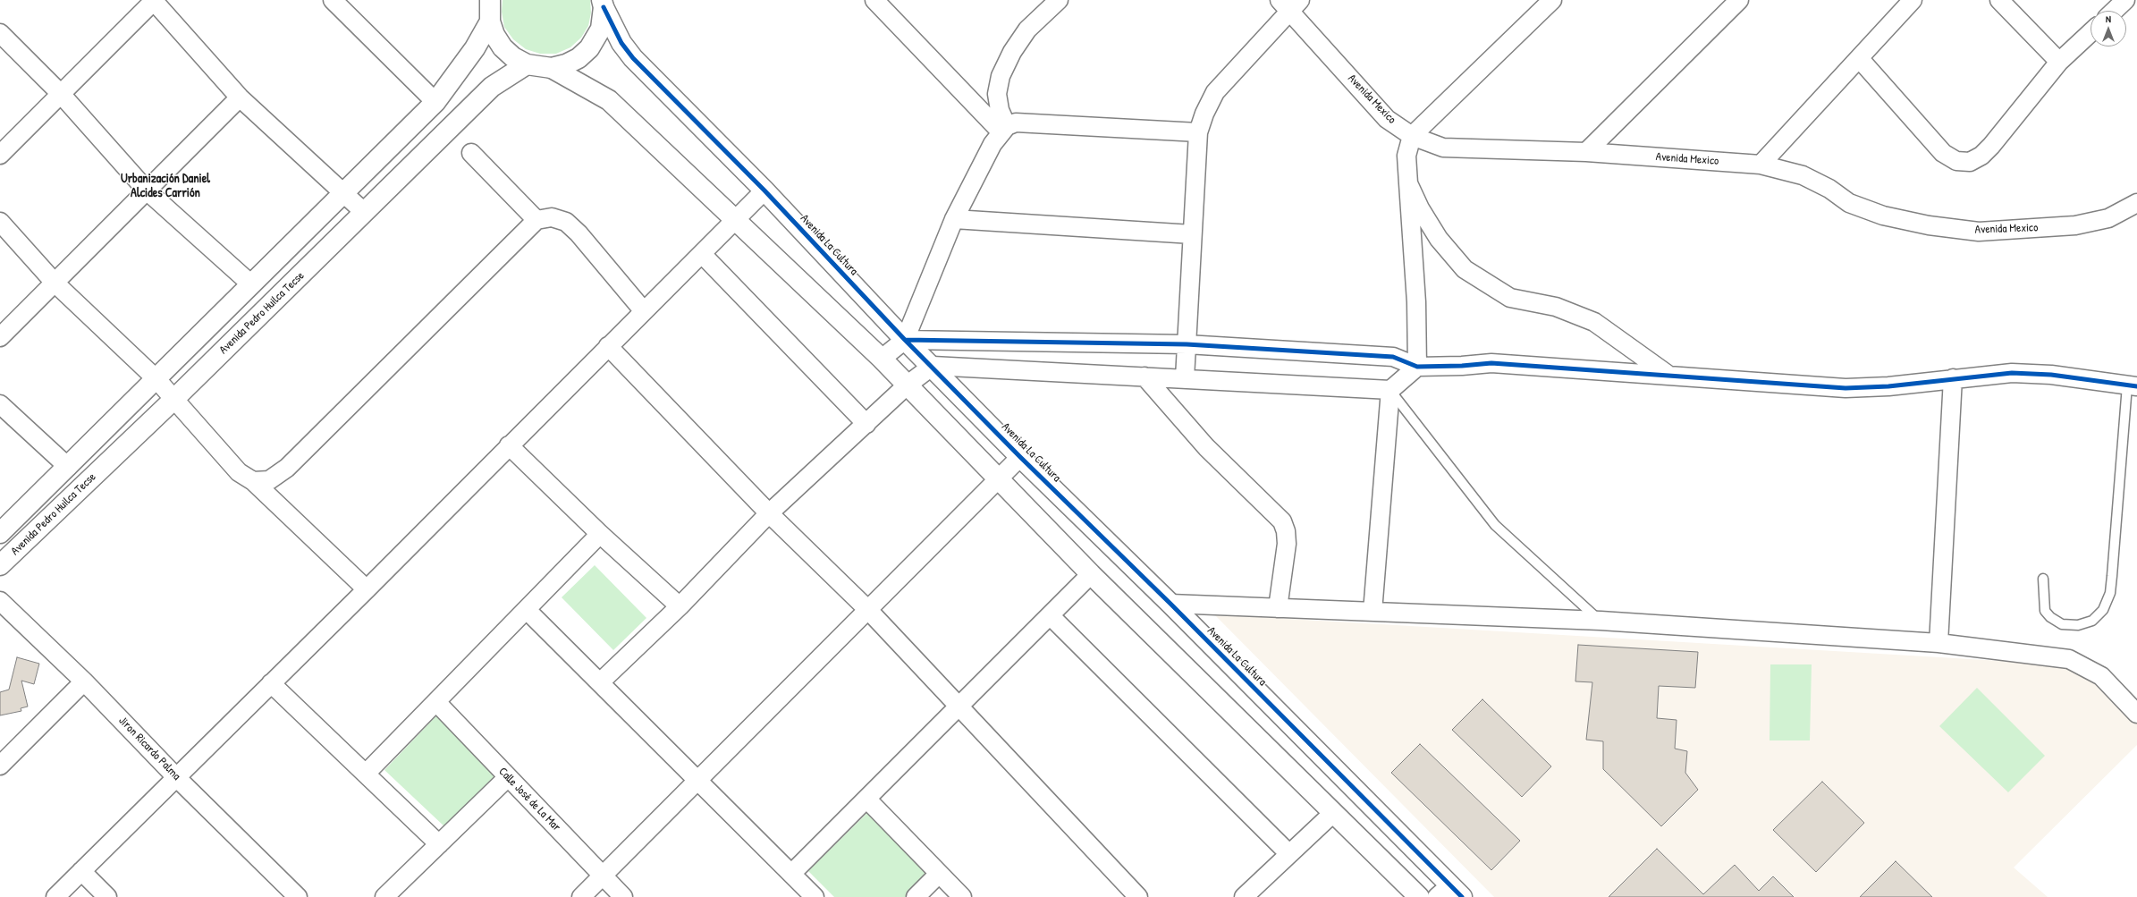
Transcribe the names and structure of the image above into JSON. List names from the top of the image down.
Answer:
{
  "streets": {
    "street": [
      "Avenida Mexico",
      "Avenida La Cultura",
      "Avenida Pedro Huilca Tecse",
      "Jiron Ricardo Palma",
      "Calle José de La Mar"
    ]
  },
  "districts": ["Urbanización Daniel Alcides Carrión"],
  "north": "top"
}
